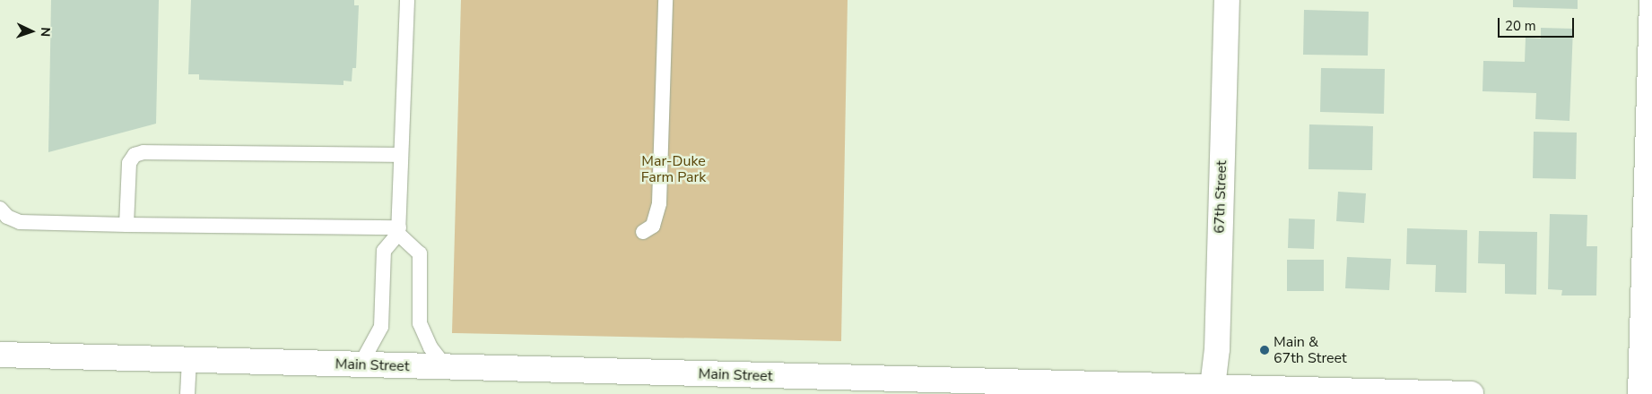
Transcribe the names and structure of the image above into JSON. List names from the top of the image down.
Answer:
{
  "streets": {
    "main road": ["67th Street", "Main Street"]
  },
  "crossings": [
    ["67th Street", "Main Street"]
  ],
  "parks": ["Mar-Duke Farm Park"],
  "places": ["Main & 67th Street"],
  "scale_bar": "20 m",
  "north": "right"
}
